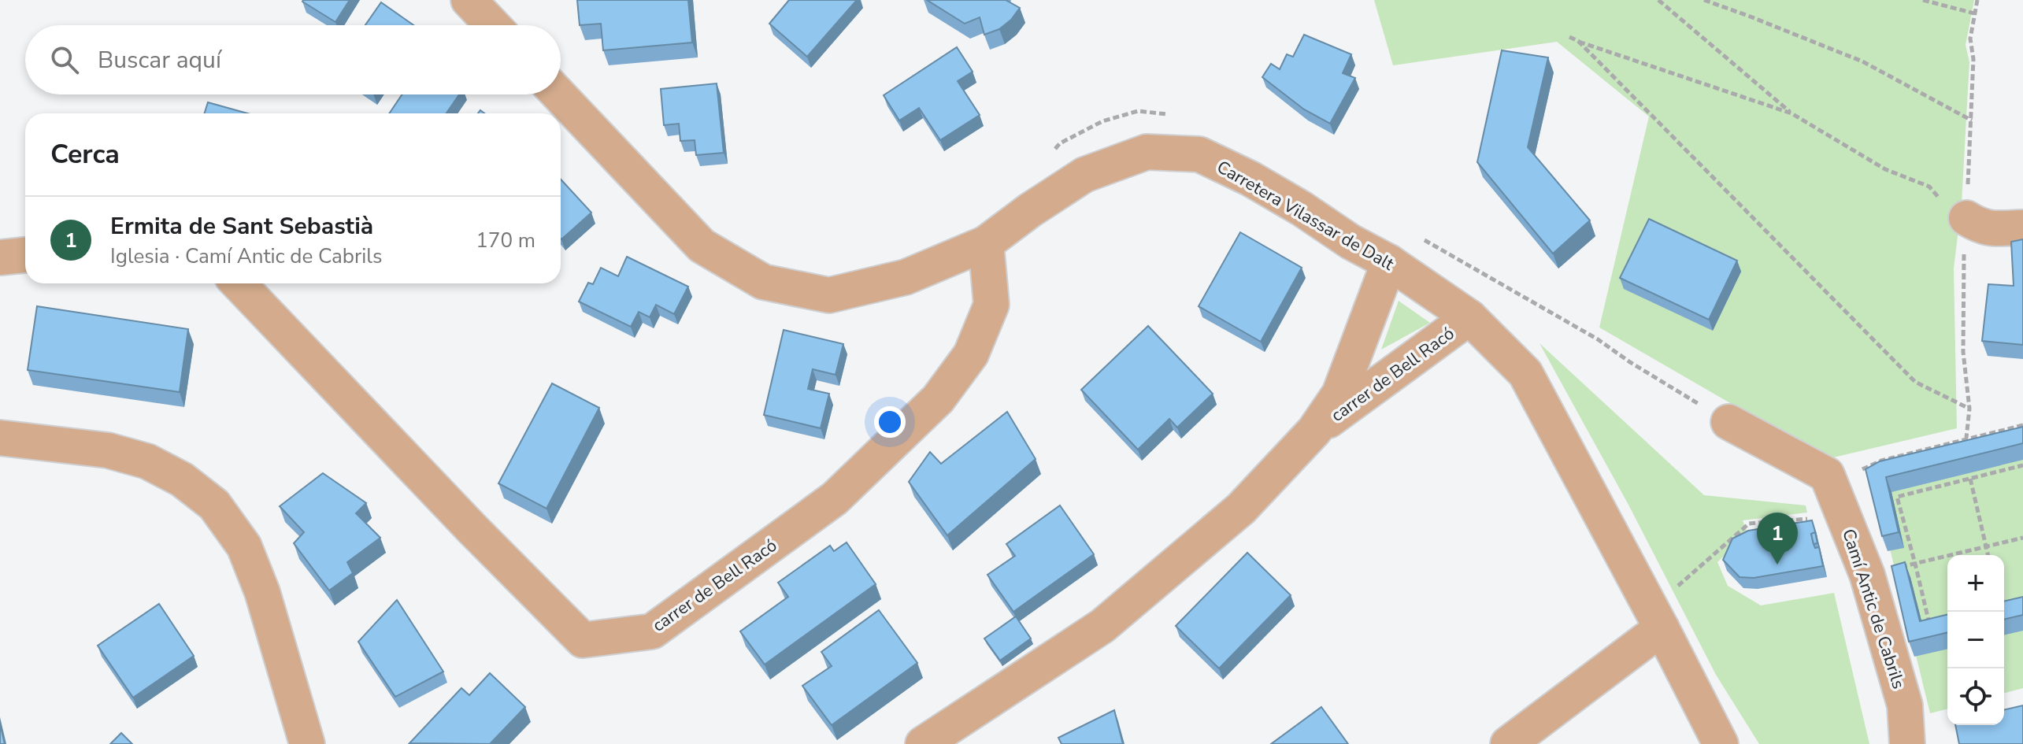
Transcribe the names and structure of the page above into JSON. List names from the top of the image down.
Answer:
{
  "streets": {
    "street": ["Carretera Vilassar de Dalt", "carrer de Bell Racó", "Camí Antic de Cabrils"]
  },
  "crossings": [
    ["Carretera Vilassar de Dalt", "carrer de Bell Racó"]
  ],
  "page": {
    "search": "Buscar aquí",
    "heading": "Cerca",
    "list": [
      {
        "mark": "1",
        "name": "Ermita de Sant Sebastià",
        "note": "Iglesia · Camí Antic de Cabrils",
        "value": "170 m"
      }
    ],
    "pins": "1",
    "map_buttons": ["+", "−"]
  }
}
